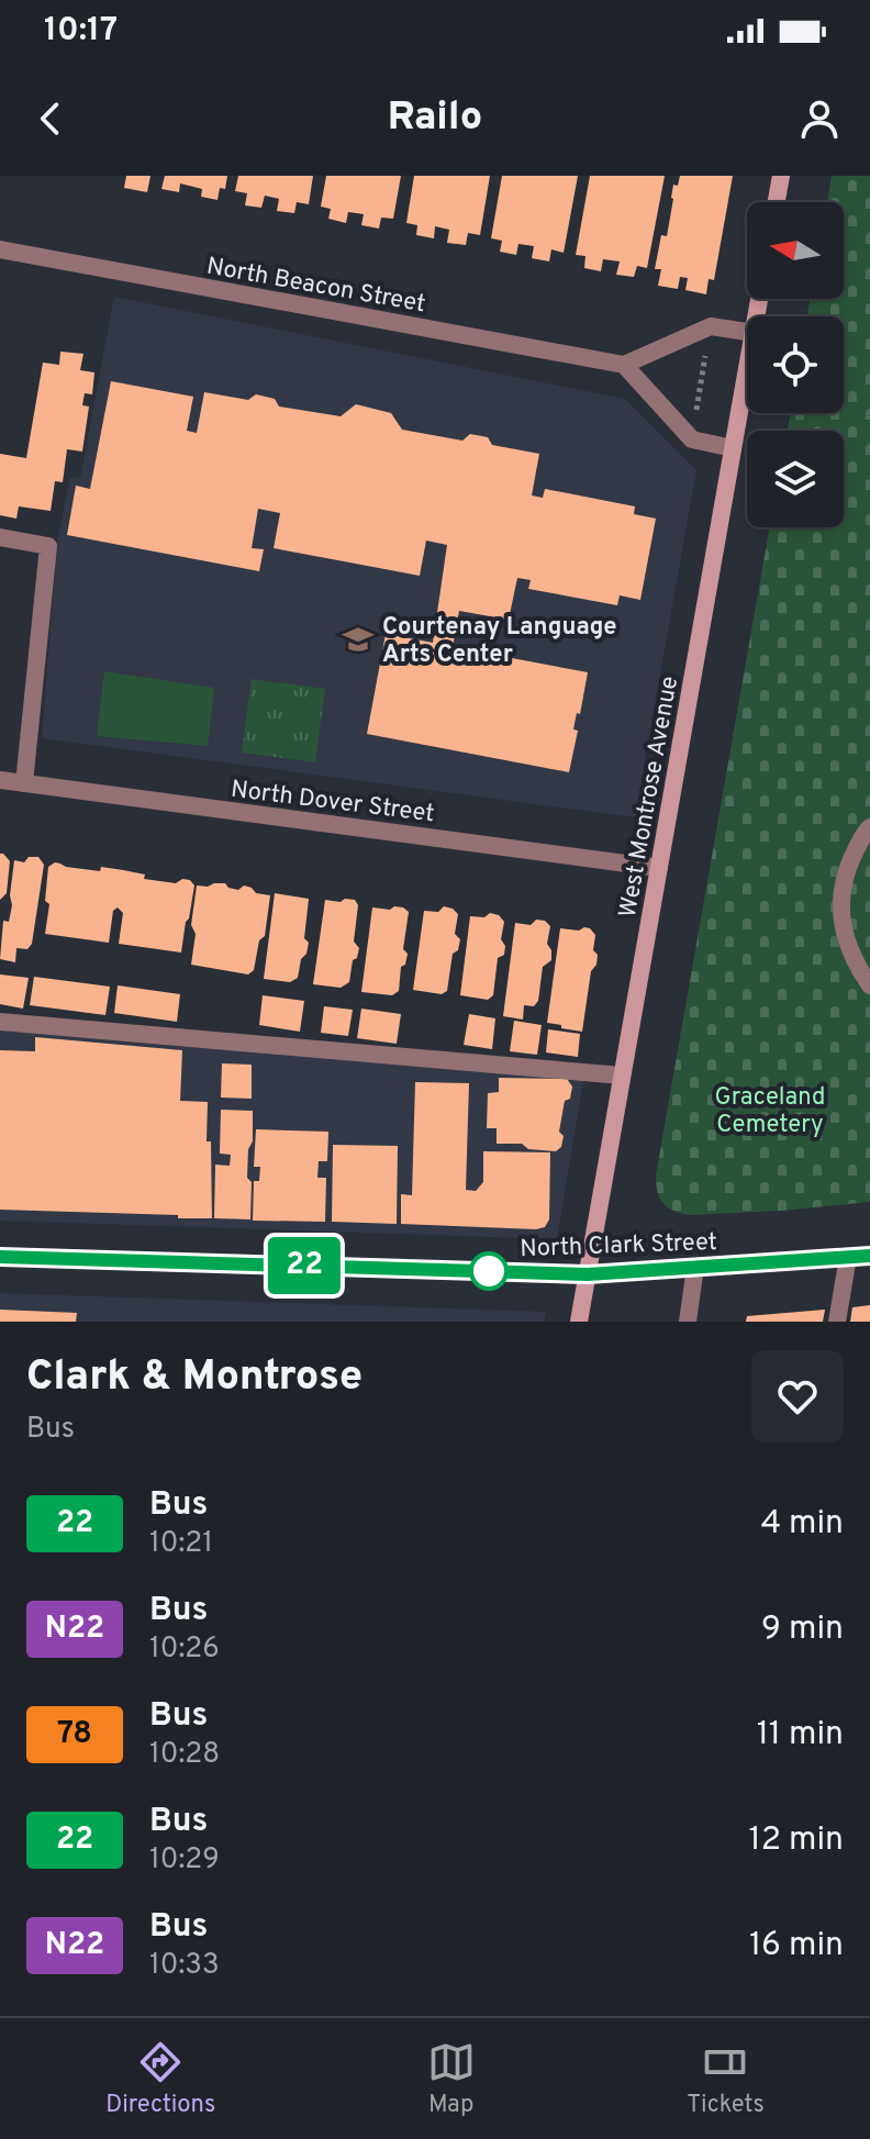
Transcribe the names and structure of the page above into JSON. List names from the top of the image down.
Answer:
{
  "streets": {
    "main road": ["West Montrose Avenue", "North Clark Street"],
    "street": ["North Beacon Street", "North Dover Street"]
  },
  "crossings": [
    ["West Montrose Avenue", "North Dover Street"],
    ["West Montrose Avenue", "North Clark Street"]
  ],
  "parks": ["Graceland Cemetery"],
  "places": {
    "school or university": ["Courtenay Language Arts Center"]
  },
  "lines": ["bus line 22"],
  "north": "left",
  "page": {
    "status": "10:17",
    "header": "Railo",
    "on_map": "22",
    "heading": ["Clark & Montrose", "Bus"],
    "list": [
      {
        "mark": "22",
        "name": "Bus",
        "note": "10:21",
        "value": "4 min"
      },
      {
        "mark": "N22",
        "name": "Bus",
        "note": "10:26",
        "value": "9 min"
      },
      {
        "mark": "78",
        "name": "Bus",
        "note": "10:28",
        "value": "11 min"
      },
      {
        "mark": "22",
        "name": "Bus",
        "note": "10:29",
        "value": "12 min"
      },
      {
        "mark": "N22",
        "name": "Bus",
        "note": "10:33",
        "value": "16 min"
      }
    ],
    "tabs": ["Directions", "Map", "Tickets"]
  }
}
